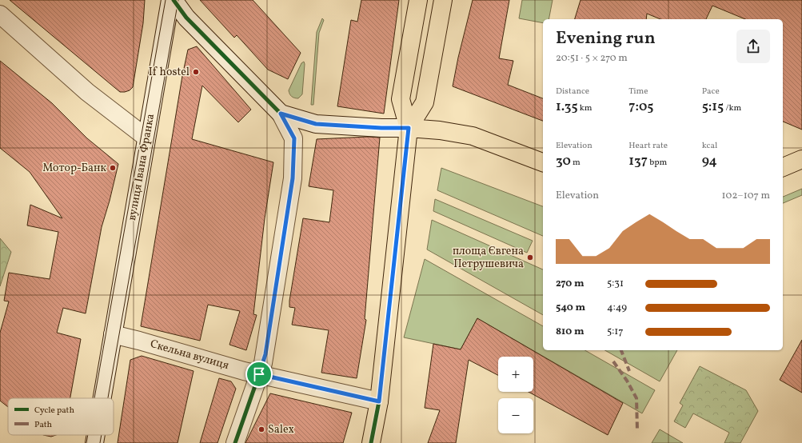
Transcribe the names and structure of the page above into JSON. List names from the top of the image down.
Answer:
{
  "streets": {
    "street": ["вулиця Івана Франка", "Скельна вулиця"]
  },
  "crossings": [
    ["вулиця Івана Франка", "Скельна вулиця"]
  ],
  "places": [
    "If hostel",
    "Мотор-Банк",
    "площа Євгена Петрушевича",
    "Salex"
  ],
  "legend": ["Cycle path", "Path"],
  "page": {
    "heading": ["Evening run", "20:51 · 5 × 270 m"],
    "stats": [
      ["Distance", "1.35 km"],
      ["Time", "7:05"],
      ["Pace", "5:15 /km"],
      ["Elevation", "30 m"],
      ["Heart rate", "137 bpm"],
      ["kcal", "94"]
    ],
    "chart": ["Elevation", "102–107 m"],
    "list": [
      {
        "name": "270 m",
        "note": "5:31"
      },
      {
        "name": "540 m",
        "note": "4:49"
      },
      {
        "name": "810 m",
        "note": "5:17"
      }
    ],
    "map_buttons": ["+", "−"]
  }
}
